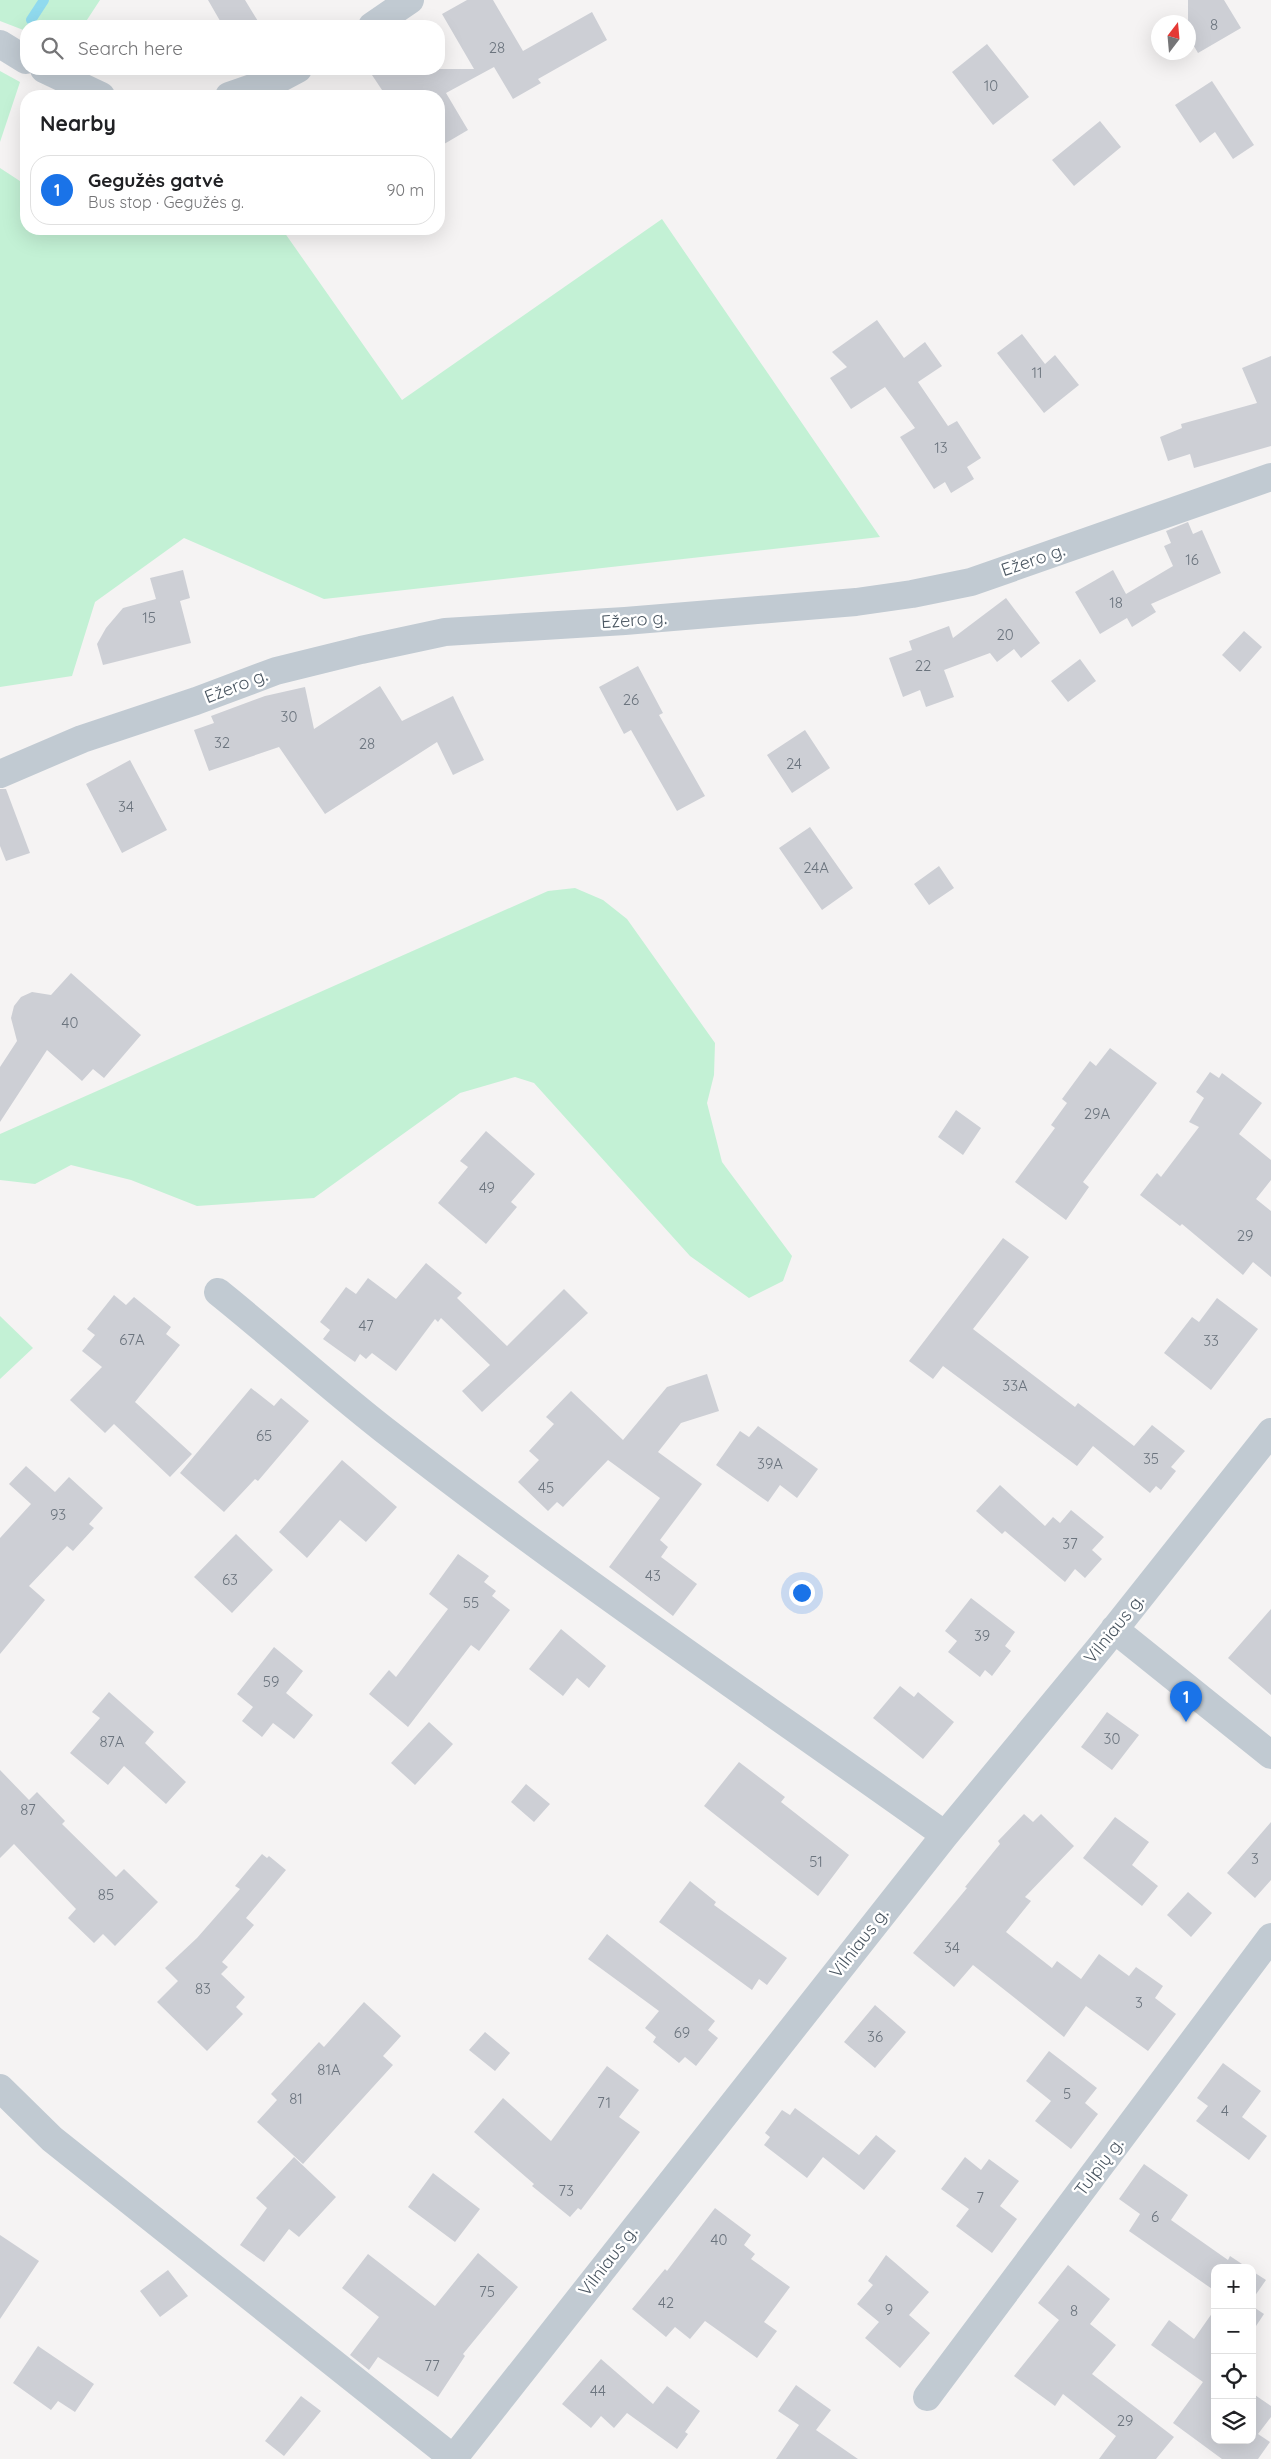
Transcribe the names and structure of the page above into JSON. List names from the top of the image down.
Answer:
{
  "streets": {
    "street": ["Ežero g.", "Vilniaus g.", "Tulpių g."]
  },
  "house_numbers": [
    "8",
    "28",
    "10",
    "11",
    "13",
    "16",
    "18",
    "15",
    "20",
    "22",
    "26",
    "30",
    "32",
    "28",
    "24",
    "34",
    "24A",
    "40",
    "29A",
    "49",
    "29",
    "47",
    "67A",
    "33",
    "33A",
    "65",
    "35",
    "39A",
    "45",
    "93",
    "37",
    "43",
    "63",
    "55",
    "39",
    "59",
    "30",
    "87A",
    "87",
    "3",
    "51",
    "85",
    "34",
    "83",
    "3",
    "69",
    "36",
    "81A",
    "5",
    "81",
    "71",
    "4",
    "73",
    "7",
    "6",
    "40",
    "75",
    "42",
    "9",
    "8",
    "77",
    "44",
    "29"
  ],
  "north": "top",
  "page": {
    "search": "Search here",
    "heading": "Nearby",
    "list": [
      {
        "mark": "1",
        "name": "Gegužės gatvė",
        "note": "Bus stop · Gegužės g.",
        "value": "90 m"
      }
    ],
    "pins": "1",
    "map_buttons": ["+", "−"]
  }
}
